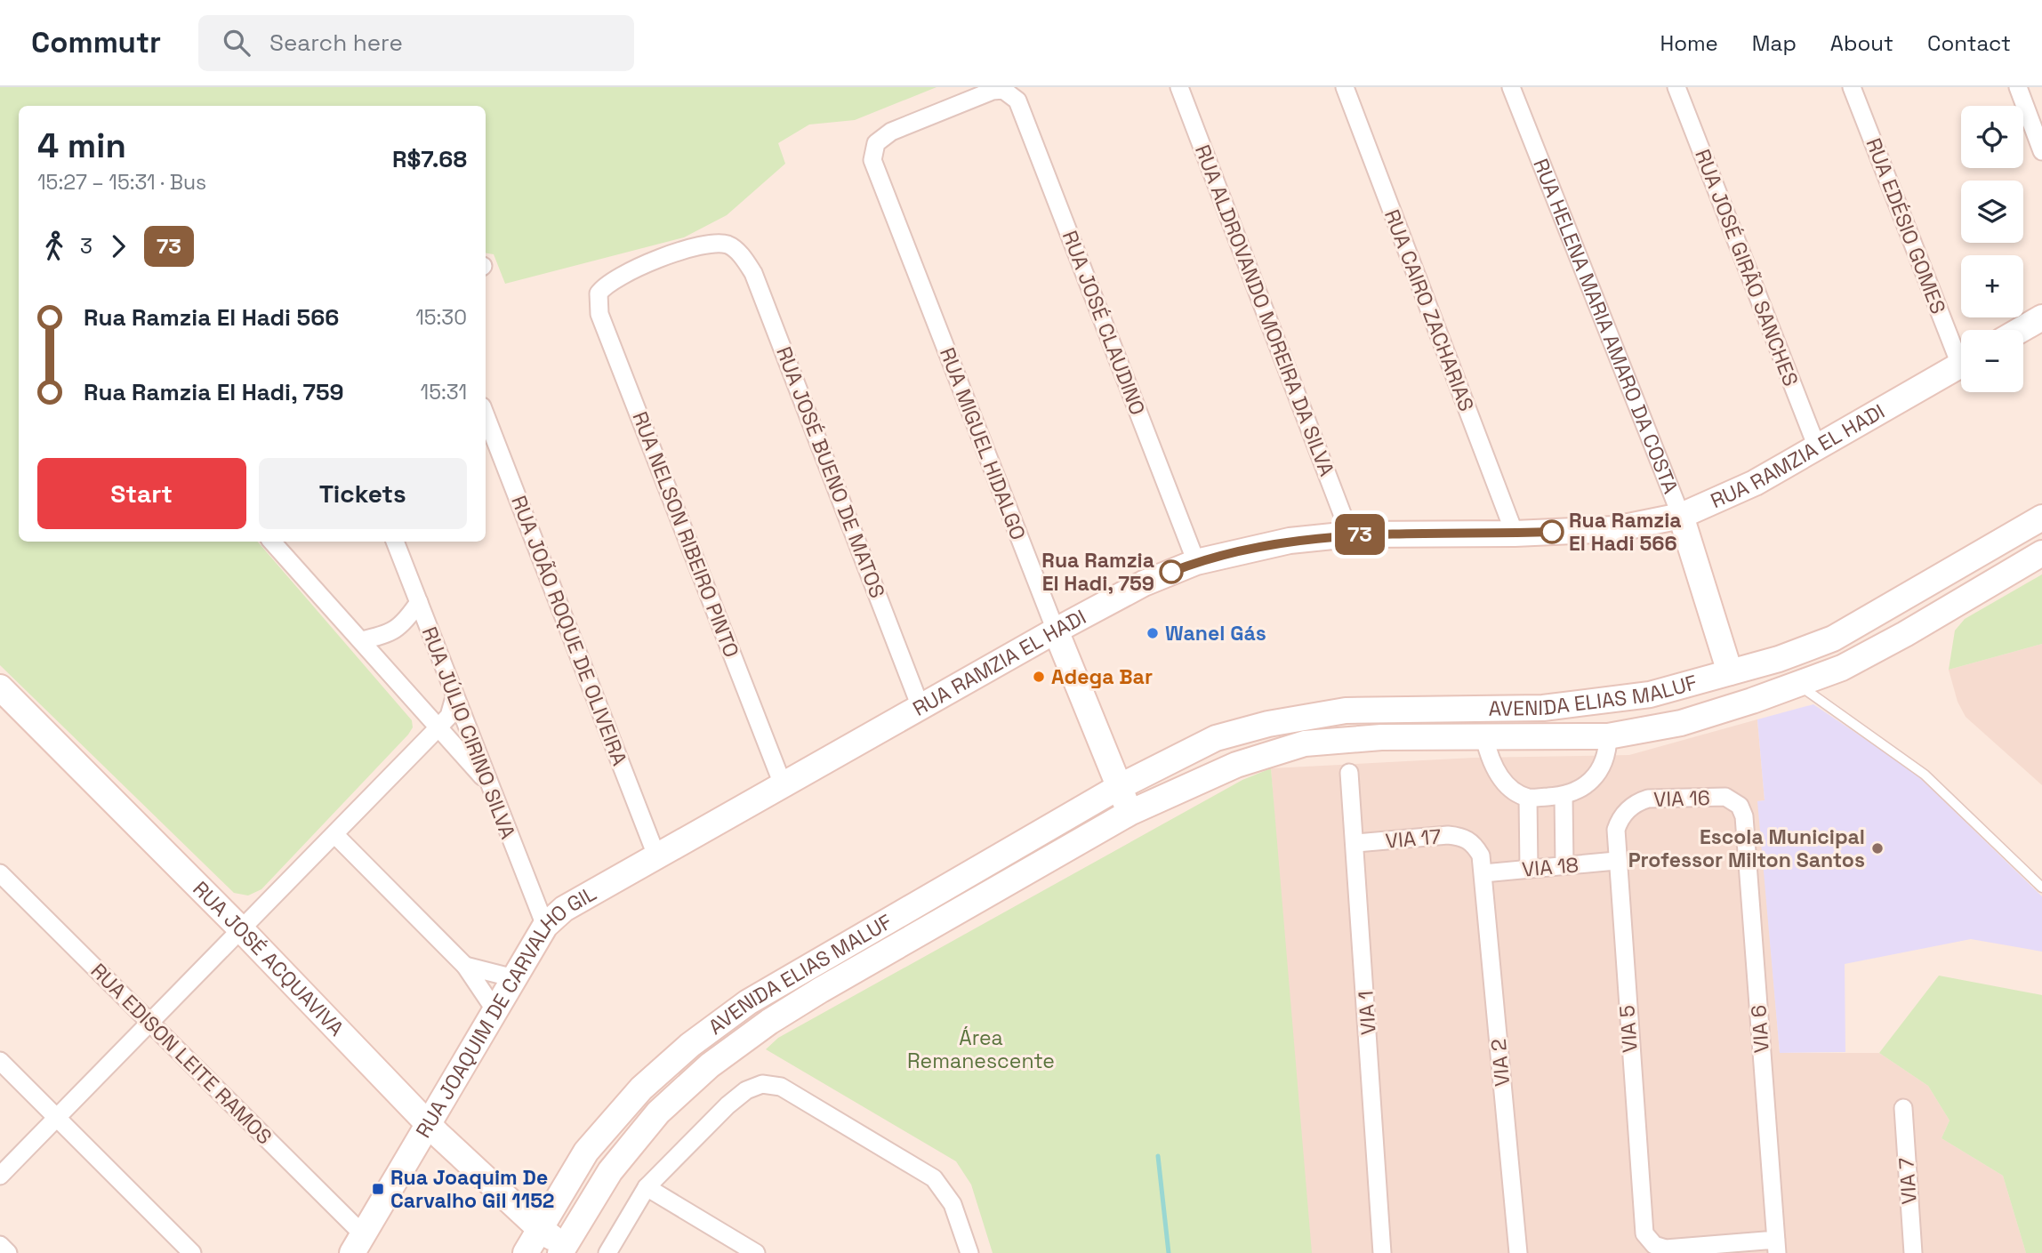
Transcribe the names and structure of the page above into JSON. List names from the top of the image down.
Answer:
{
  "streets": {
    "street": [
      "RUA EDÉSIO GOMES",
      "RUA JOSÉ GIRÃO SANCHES",
      "RUA ALDROVANDO MOREIRA DA SILVA",
      "RUA CAIRO ZACHARIAS",
      "RUA JOSÉ CLAUDINO",
      "RUA HELENA MARIA AMARO DA COSTA",
      "RUA MIGUEL HIDALGO",
      "RUA RAMZIA EL HADI",
      "RUA JOSÉ BUENO DE MATOS",
      "RUA NELSON RIBEIRO PINTO",
      "RUA JOÃO ROQUE DE OLIVEIRA",
      "AVENIDA ELIAS MALUF",
      "RUA JÚLIO CIRINO SILVA",
      "VIA 16",
      "VIA 17",
      "VIA 18",
      "RUA JOSÉ ACQUAVIVA",
      "VIA 1",
      "RUA JOAQUIM DE CARVALHO GIL",
      "VIA 5",
      "VIA 6",
      "RUA EDISON LEITE RAMOS",
      "VIA 2",
      "VIA 7"
    ]
  },
  "crossings": [
    ["RUA JOSÉ GIRÃO SANCHES", "RUA RAMZIA EL HADI"],
    ["RUA ALDROVANDO MOREIRA DA SILVA", "RUA RAMZIA EL HADI"],
    ["RUA CAIRO ZACHARIAS", "RUA RAMZIA EL HADI"],
    ["RUA JOSÉ CLAUDINO", "RUA MIGUEL HIDALGO"],
    ["RUA JOSÉ CLAUDINO", "RUA RAMZIA EL HADI"],
    ["RUA HELENA MARIA AMARO DA COSTA", "RUA RAMZIA EL HADI"],
    ["RUA HELENA MARIA AMARO DA COSTA", "AVENIDA ELIAS MALUF"],
    ["RUA MIGUEL HIDALGO", "RUA RAMZIA EL HADI"],
    ["RUA MIGUEL HIDALGO", "AVENIDA ELIAS MALUF"],
    ["RUA RAMZIA EL HADI", "RUA JOSÉ BUENO DE MATOS"],
    ["RUA RAMZIA EL HADI", "RUA NELSON RIBEIRO PINTO"],
    ["RUA RAMZIA EL HADI", "RUA JOAQUIM DE CARVALHO GIL"],
    ["RUA JOSÉ BUENO DE MATOS", "RUA NELSON RIBEIRO PINTO"],
    ["RUA JOÃO ROQUE DE OLIVEIRA", "RUA JOAQUIM DE CARVALHO GIL"],
    ["AVENIDA ELIAS MALUF", "RUA JOSÉ ACQUAVIVA"],
    ["RUA JÚLIO CIRINO SILVA", "RUA JOAQUIM DE CARVALHO GIL"],
    ["VIA 16", "VIA 5"],
    ["VIA 16", "VIA 6"],
    ["VIA 17", "VIA 18"],
    ["VIA 17", "VIA 1"],
    ["VIA 17", "VIA 2"],
    ["VIA 18", "VIA 5"],
    ["VIA 18", "VIA 2"],
    ["RUA JOSÉ ACQUAVIVA", "RUA JOAQUIM DE CARVALHO GIL"],
    ["RUA JOAQUIM DE CARVALHO GIL", "RUA EDISON LEITE RAMOS"],
    ["VIA 5", "VIA 6"]
  ],
  "parks": ["Área Remanescente"],
  "places": {
    "other": [
      "Rua Ramzia El Hadi 566",
      "Rua Ramzia El Hadi, 759",
      "Wanel Gás",
      "Adega Bar",
      "Escola Municipal Professor Milton Santos"
    ],
    "transit": ["Rua Joaquim De Carvalho Gil 1152"]
  },
  "lines": ["bus line 73"],
  "page": {
    "header": "Commutr",
    "search": "Search here",
    "nav": [
      "Home",
      "Map",
      "About",
      "Contact"
    ],
    "on_map": "73",
    "map_buttons": ["+", "−"],
    "heading": ["4 min", "15:27 – 15:31 · Bus", "R$7.68"],
    "legs": ["3", "73"],
    "list": [
      {
        "name": "Rua Ramzia El Hadi 566",
        "value": "15:30"
      },
      {
        "name": "Rua Ramzia El Hadi, 759",
        "value": "15:31"
      }
    ],
    "buttons": ["Start", "Tickets"]
  }
}
